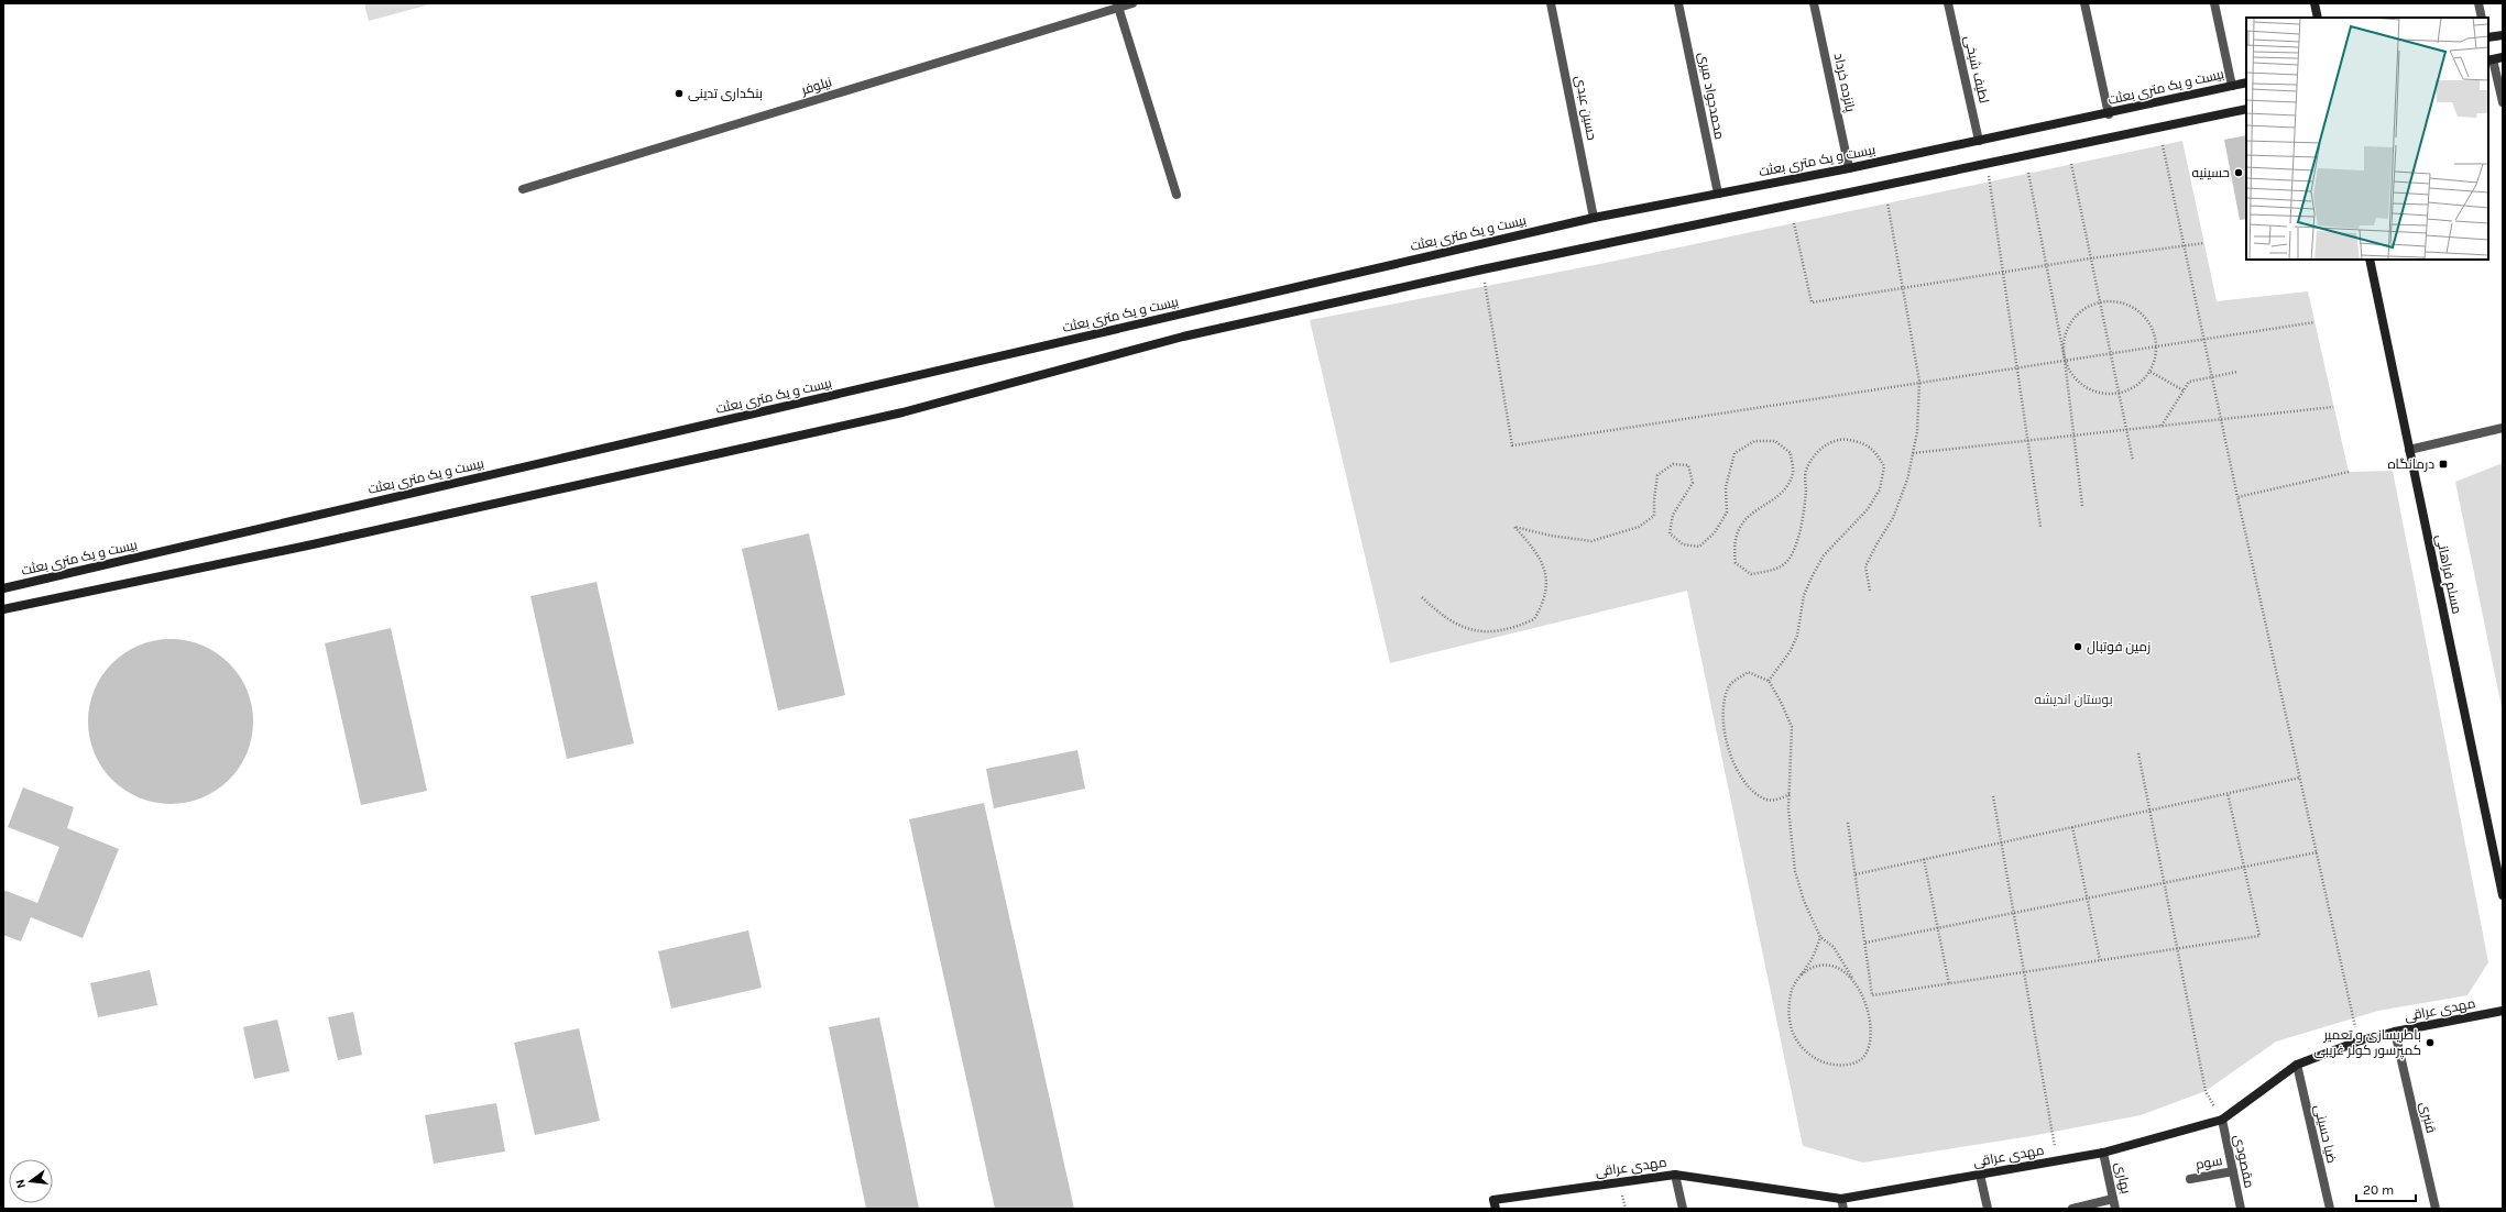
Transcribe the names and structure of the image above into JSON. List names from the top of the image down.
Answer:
{
  "streets": {
    "street": [
      "لطیف شیخی",
      "پانزده خرداد",
      "نیلوفر",
      "بیست و یک متری بعثت",
      "محمدجواد میری",
      "حسین عبدی",
      "مسلم فراهانی",
      "مهدی عراقی",
      "قنبری",
      "ضیا حسینی",
      "مقصودی",
      "سوم",
      "بهاری"
    ]
  },
  "crossings": [
    ["لطیف شیخی", "بیست و یک متری بعثت"],
    ["پانزده خرداد", "بیست و یک متری بعثت"],
    ["بیست و یک متری بعثت", "محمدجواد میری"],
    ["بیست و یک متری بعثت", "حسین عبدی"],
    ["مهدی عراقی", "قنبری"],
    ["مهدی عراقی", "ضیا حسینی"],
    ["مهدی عراقی", "مقصودی"],
    ["مهدی عراقی", "بهاری"],
    ["مقصودی", "سوم"]
  ],
  "parks": ["بوستان اندیشه"],
  "places": {
    "other": [
      "بنکداری تدینی",
      "حسینیه",
      "زمین فوتبال",
      "باطریسازی و تعمیر کمپرسور کولر غریبی"
    ],
    "transit": ["درمانگاه"]
  },
  "scale_bar": "20 m",
  "north": "left"
}
